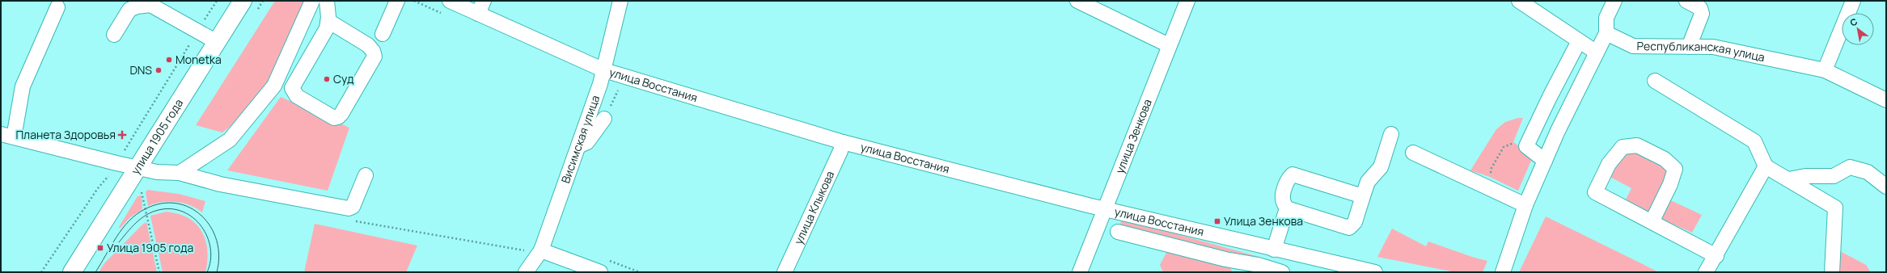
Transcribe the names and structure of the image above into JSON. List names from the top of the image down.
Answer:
{
  "streets": {
    "main road": ["улица 1905 года"],
    "street": [
      "Республиканская улица",
      "улица Восстания",
      "улица Зенкова",
      "Висимская улица",
      "улица Клыкова"
    ]
  },
  "crossings": [
    ["улица Восстания", "улица Зенкова"],
    ["улица Восстания", "Висимская улица"],
    ["улица Восстания", "улица Клыкова"]
  ],
  "places": {
    "other": ["Monetka", "DNS", "Суд"],
    "health": ["Планета Здоровья"],
    "transit": ["Улица Зенкова", "Улица 1905 года"]
  },
  "north": "top left"
}
